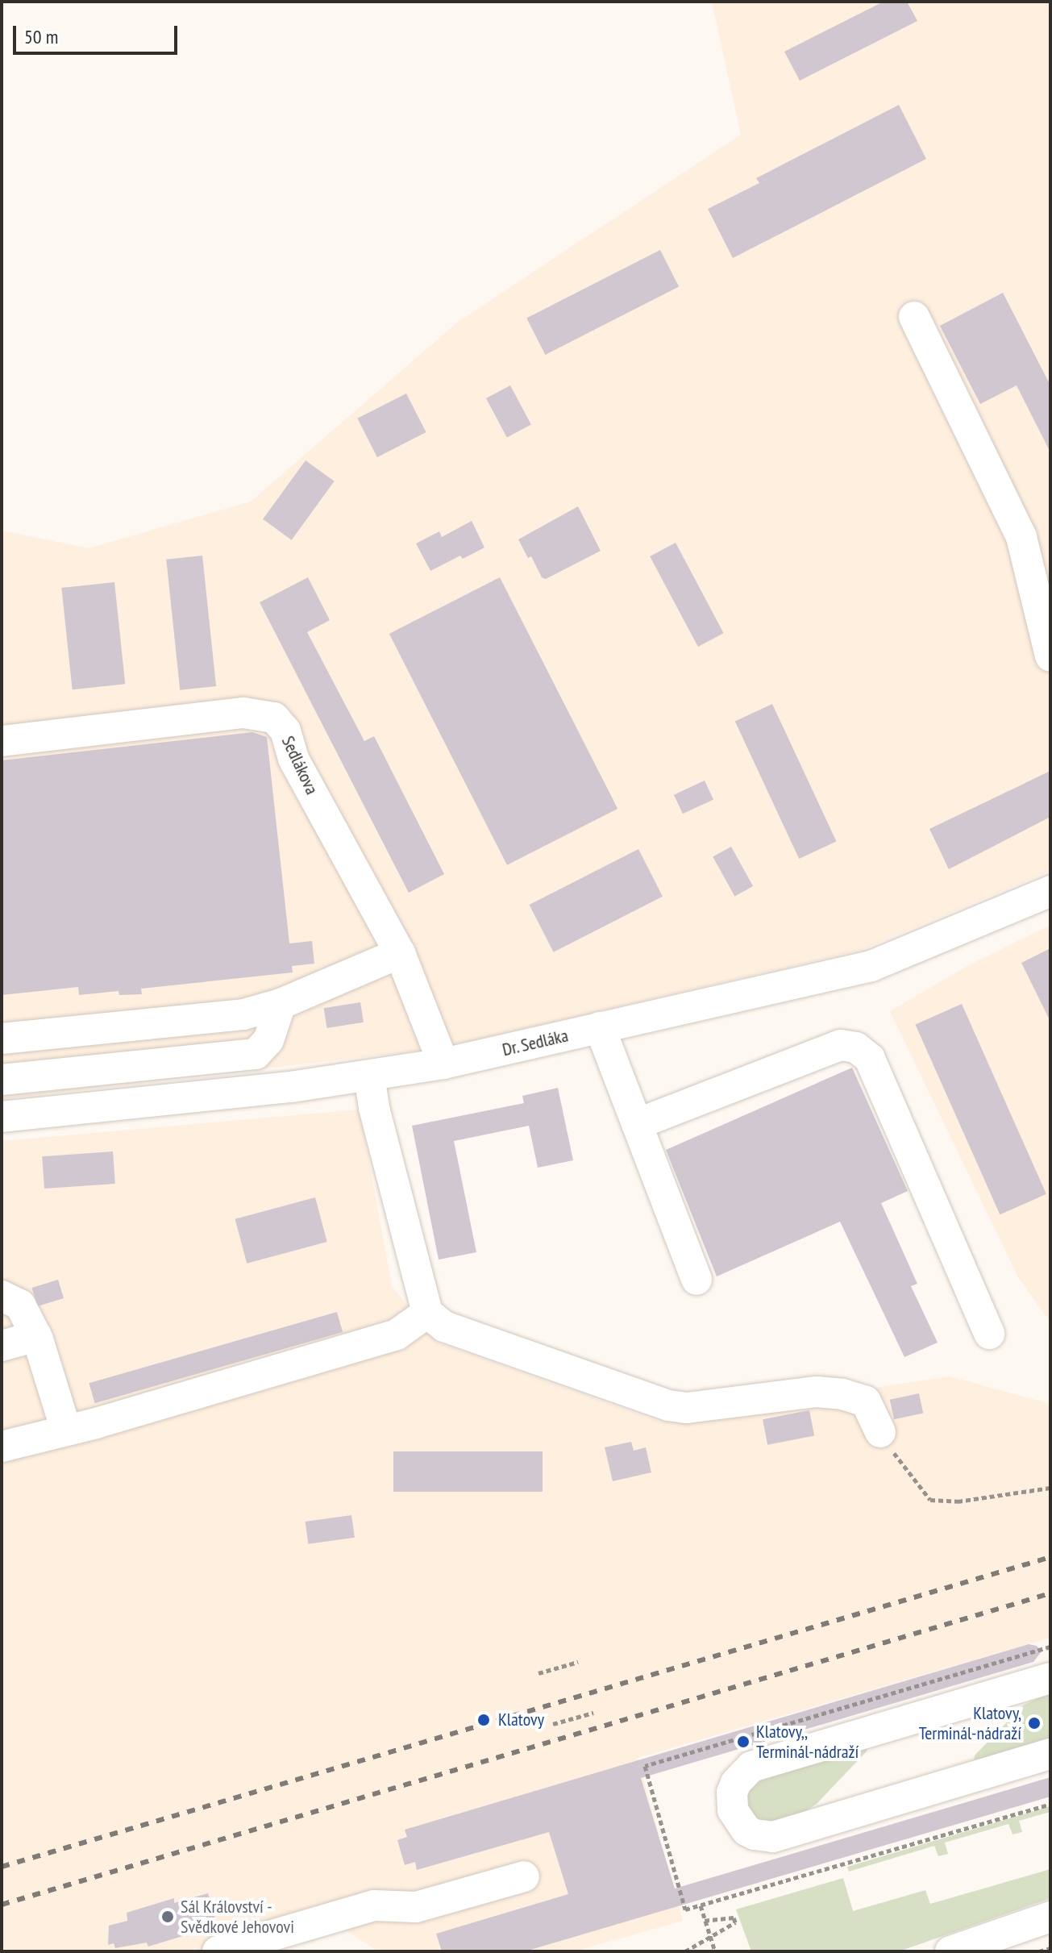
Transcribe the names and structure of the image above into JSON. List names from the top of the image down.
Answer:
{
  "streets": {
    "street": ["Sedlákova", "Dr. Sedláka"]
  },
  "crossings": [
    ["Sedlákova", "Dr. Sedláka"]
  ],
  "places": [
    "Klatovy",
    "Klatovy, Terminál-nádraží",
    "Klatovy,, Terminál-nádraží",
    "Sál Království - Svědkové Jehovovi"
  ],
  "scale_bar": "50 m"
}
